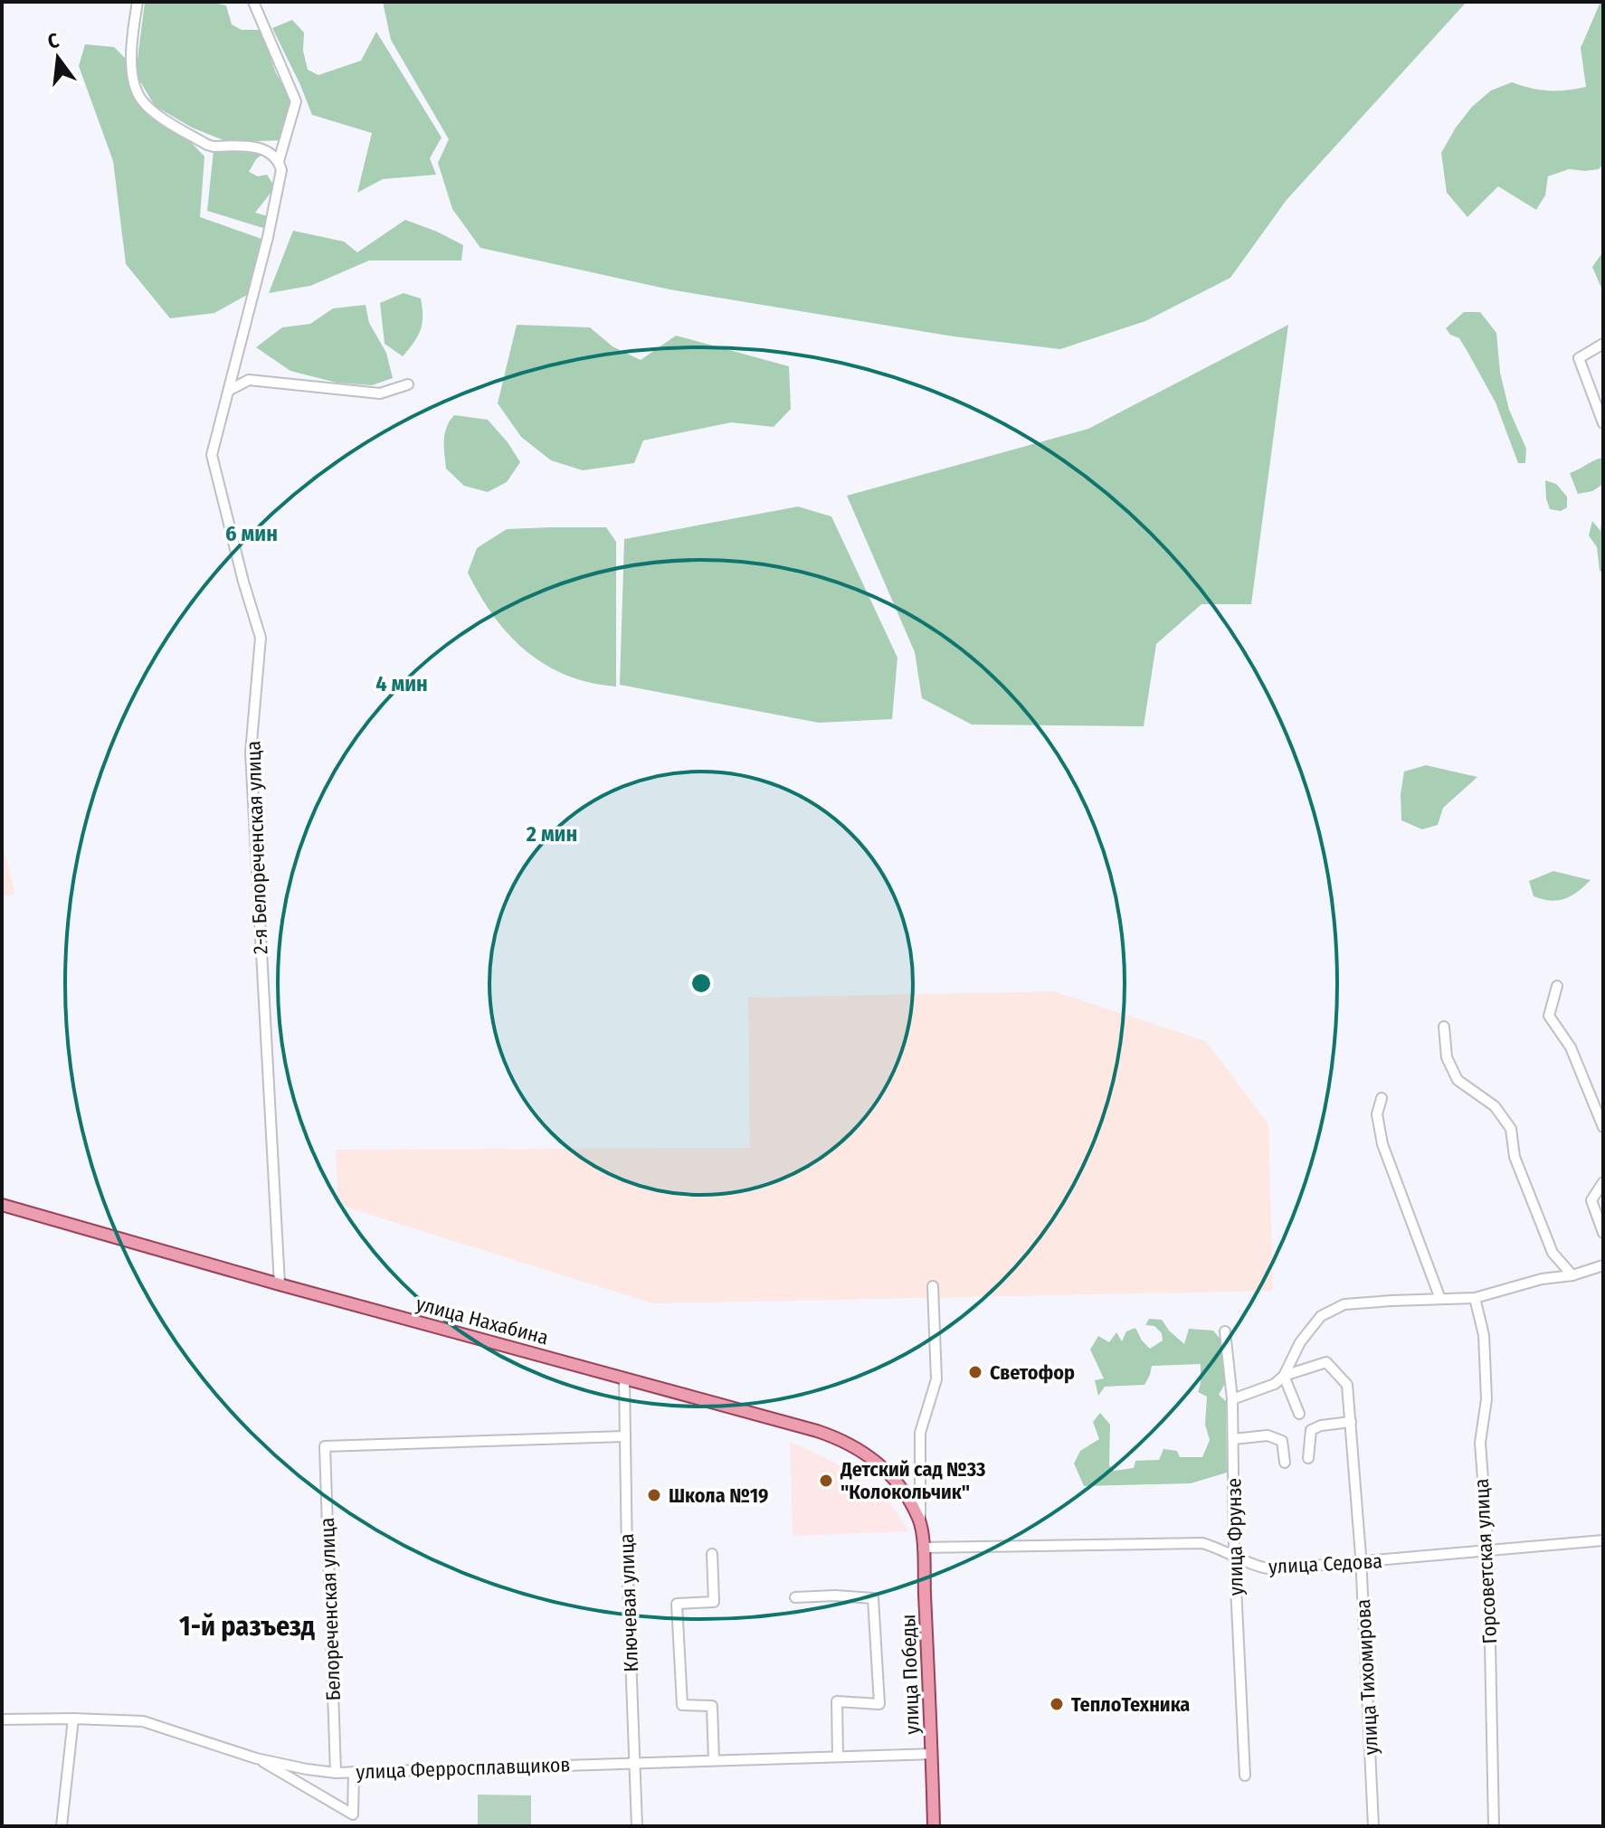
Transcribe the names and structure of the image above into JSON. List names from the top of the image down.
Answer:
{
  "streets": {
    "main road": ["улица Нахабина", "улица Победы"],
    "street": [
      "2-я Белореченская улица",
      "улица Фрунзе",
      "Горсоветская улица",
      "улица Седова",
      "Ключевая улица",
      "Белореченская улица",
      "улица Тихомирова",
      "улица Ферросплавщиков"
    ]
  },
  "crossings": [
    ["2-я Белореченская улица", "улица Нахабина"],
    ["улица Нахабина", "Ключевая улица"],
    ["улица Нахабина", "улица Победы"],
    ["улица Фрунзе", "улица Седова"],
    ["Горсоветская улица", "улица Седова"],
    ["улица Седова", "улица Победы"],
    ["улица Седова", "улица Тихомирова"],
    ["Ключевая улица", "Белореченская улица"],
    ["Ключевая улица", "улица Ферросплавщиков"],
    ["Белореченская улица", "улица Ферросплавщиков"],
    ["улица Победы", "улица Ферросплавщиков"]
  ],
  "districts": ["1-й разъезд"],
  "places": [
    "Светофор",
    "Детский сад №33 \"Колокольчик\"",
    "Школа №19",
    "ТеплоТехника"
  ],
  "north": "top",
  "rings": ["6 мин", "4 мин", "2 мин"]
}
